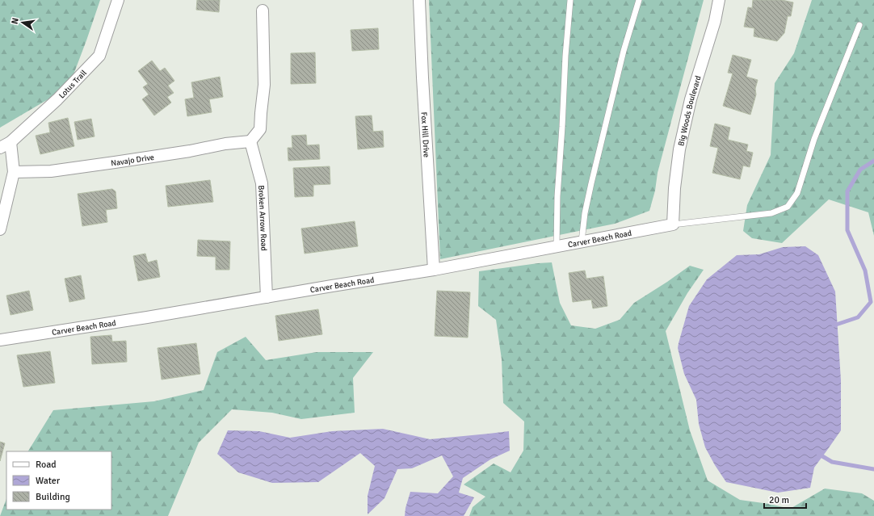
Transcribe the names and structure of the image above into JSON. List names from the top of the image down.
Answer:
{
  "streets": {
    "street": [
      "Lotus Trail",
      "Big Woods Boulevard",
      "Fox Hill Drive",
      "Navajo Drive",
      "Broken Arrow Road",
      "Carver Beach Road"
    ]
  },
  "crossings": [
    ["Big Woods Boulevard", "Carver Beach Road"],
    ["Fox Hill Drive", "Carver Beach Road"],
    ["Navajo Drive", "Broken Arrow Road"],
    ["Broken Arrow Road", "Carver Beach Road"]
  ],
  "legend": ["Road", "Water", "Building"],
  "scale_bar": "20 m",
  "north": "left"
}
